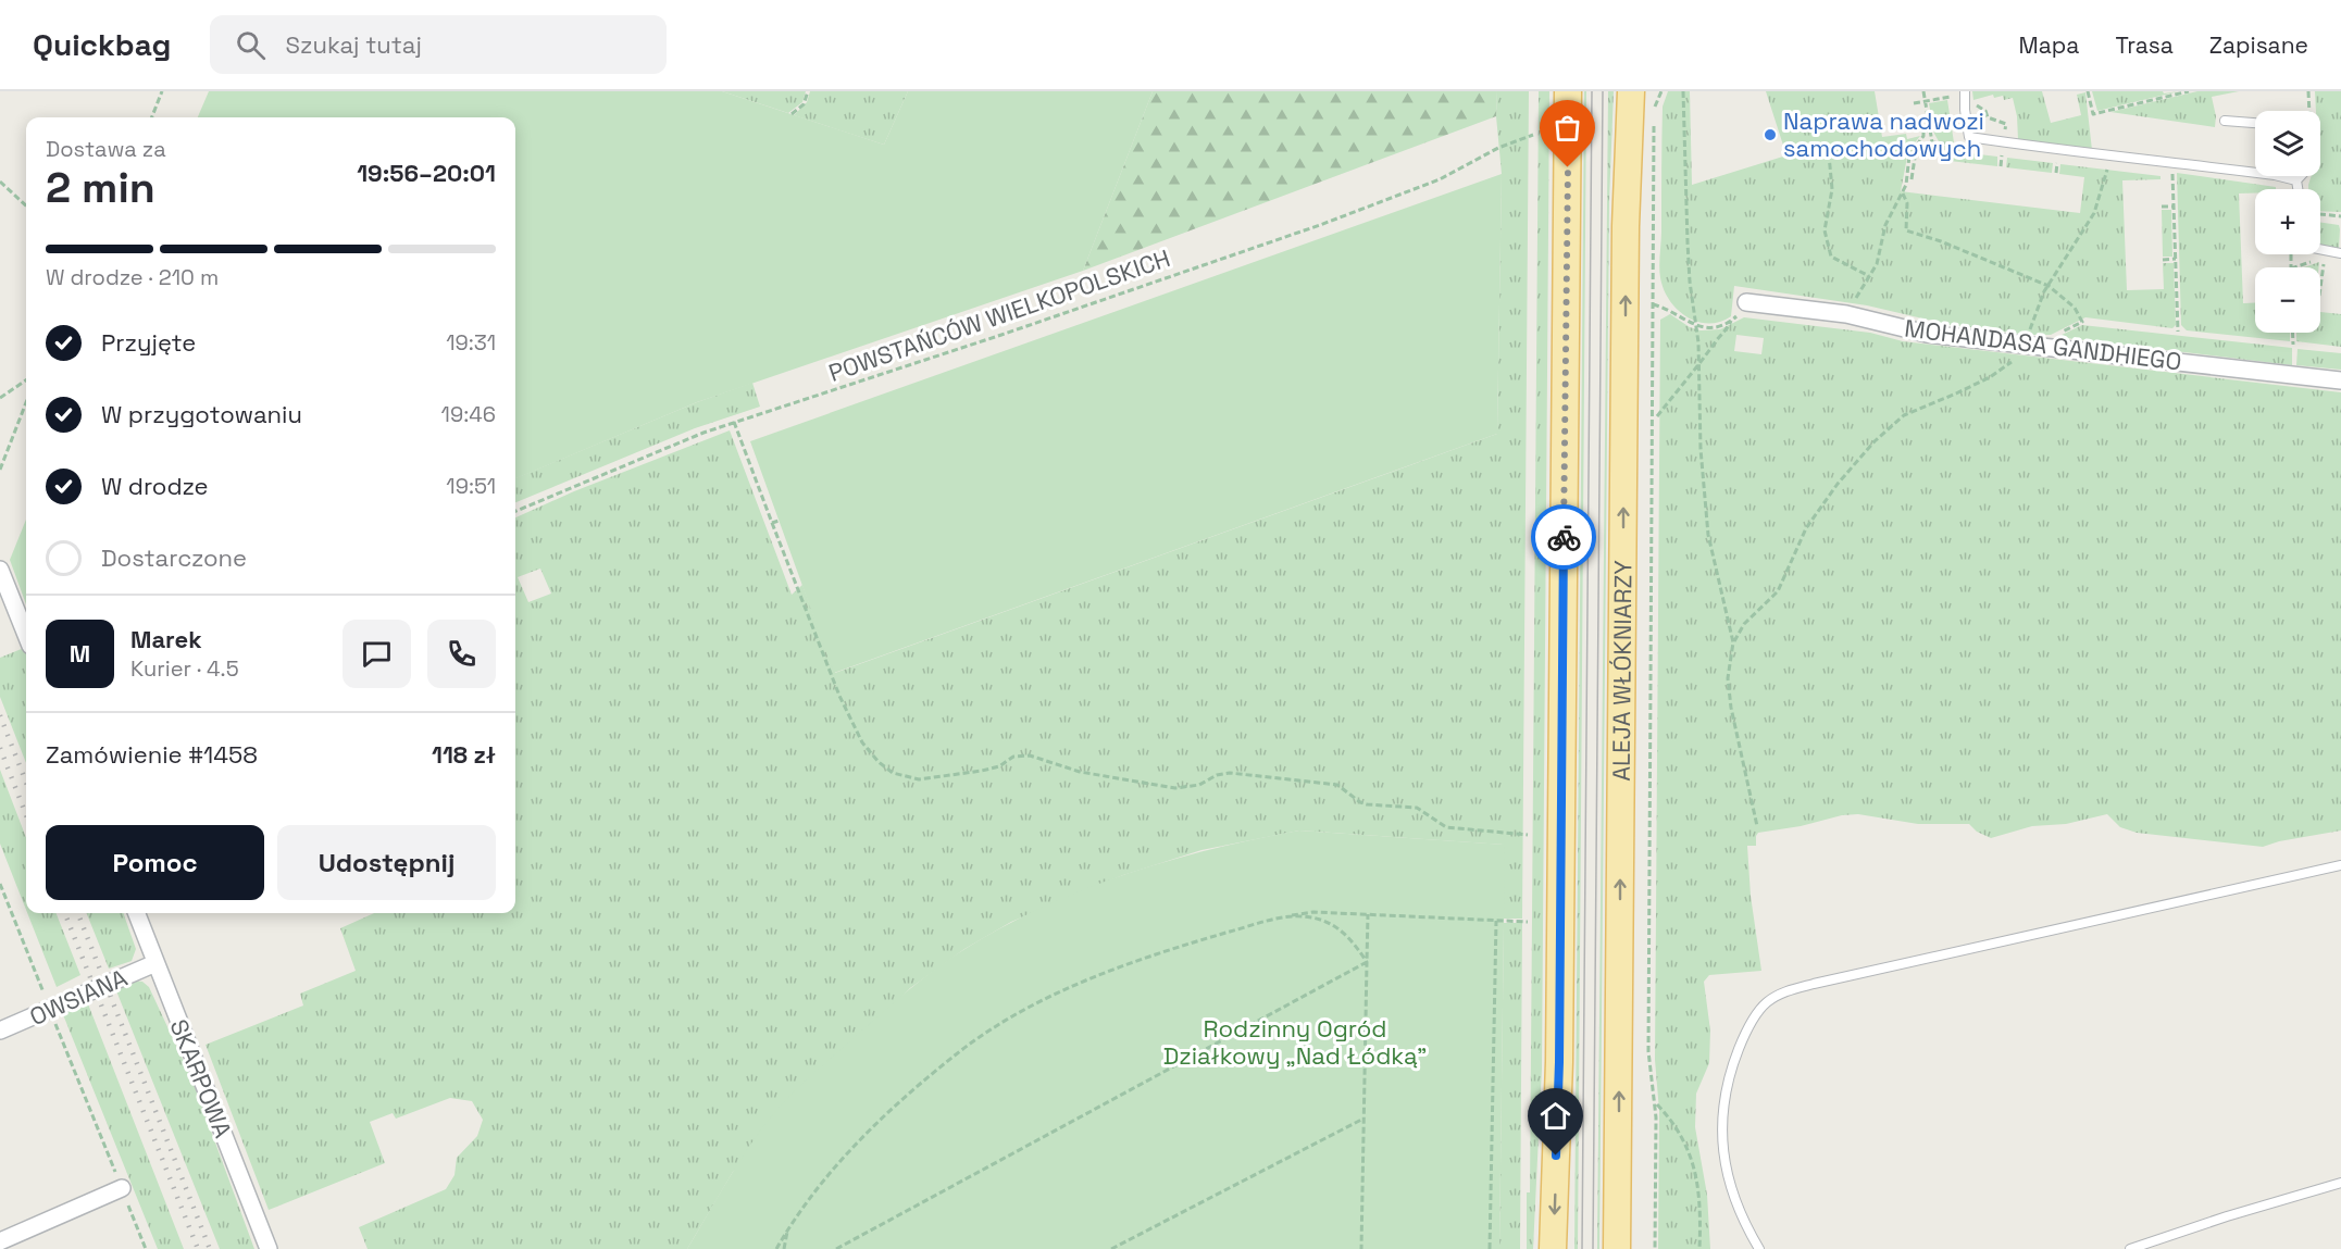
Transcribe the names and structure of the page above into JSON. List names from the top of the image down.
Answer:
{
  "streets": {
    "main road": ["ALEJA WŁÓKNIARZY"],
    "street": ["MOHANDASA GANDHIEGO", "OWSIANA", "SKARPOWA"],
    "path": ["POWSTAŃCÓW WIELKOPOLSKICH"]
  },
  "crossings": [
    ["OWSIANA", "SKARPOWA"]
  ],
  "parks": ["Rodzinny Ogród Działkowy „Nad Łódką”"],
  "places": ["Naprawa nadwozi samochodowych"],
  "page": {
    "header": "Quickbag",
    "search": "Szukaj tutaj",
    "nav": ["Mapa", "Trasa", "Zapisane"],
    "map_buttons": ["+", "−"],
    "heading": ["2 min", "Dostawa za", "19:56–20:01"],
    "panel": [
      "Marek",
      "Kurier · 4.5",
      "Zamówienie #1458",
      "118 zł"
    ],
    "bar": "W drodze · 210 m",
    "list": [
      ["Przyjęte", "19:31"],
      ["W przygotowaniu", "19:46"],
      ["W drodze", "19:51"],
      "Dostarczone"
    ],
    "round": "M",
    "buttons": ["Pomoc", "Udostępnij"]
  }
}
